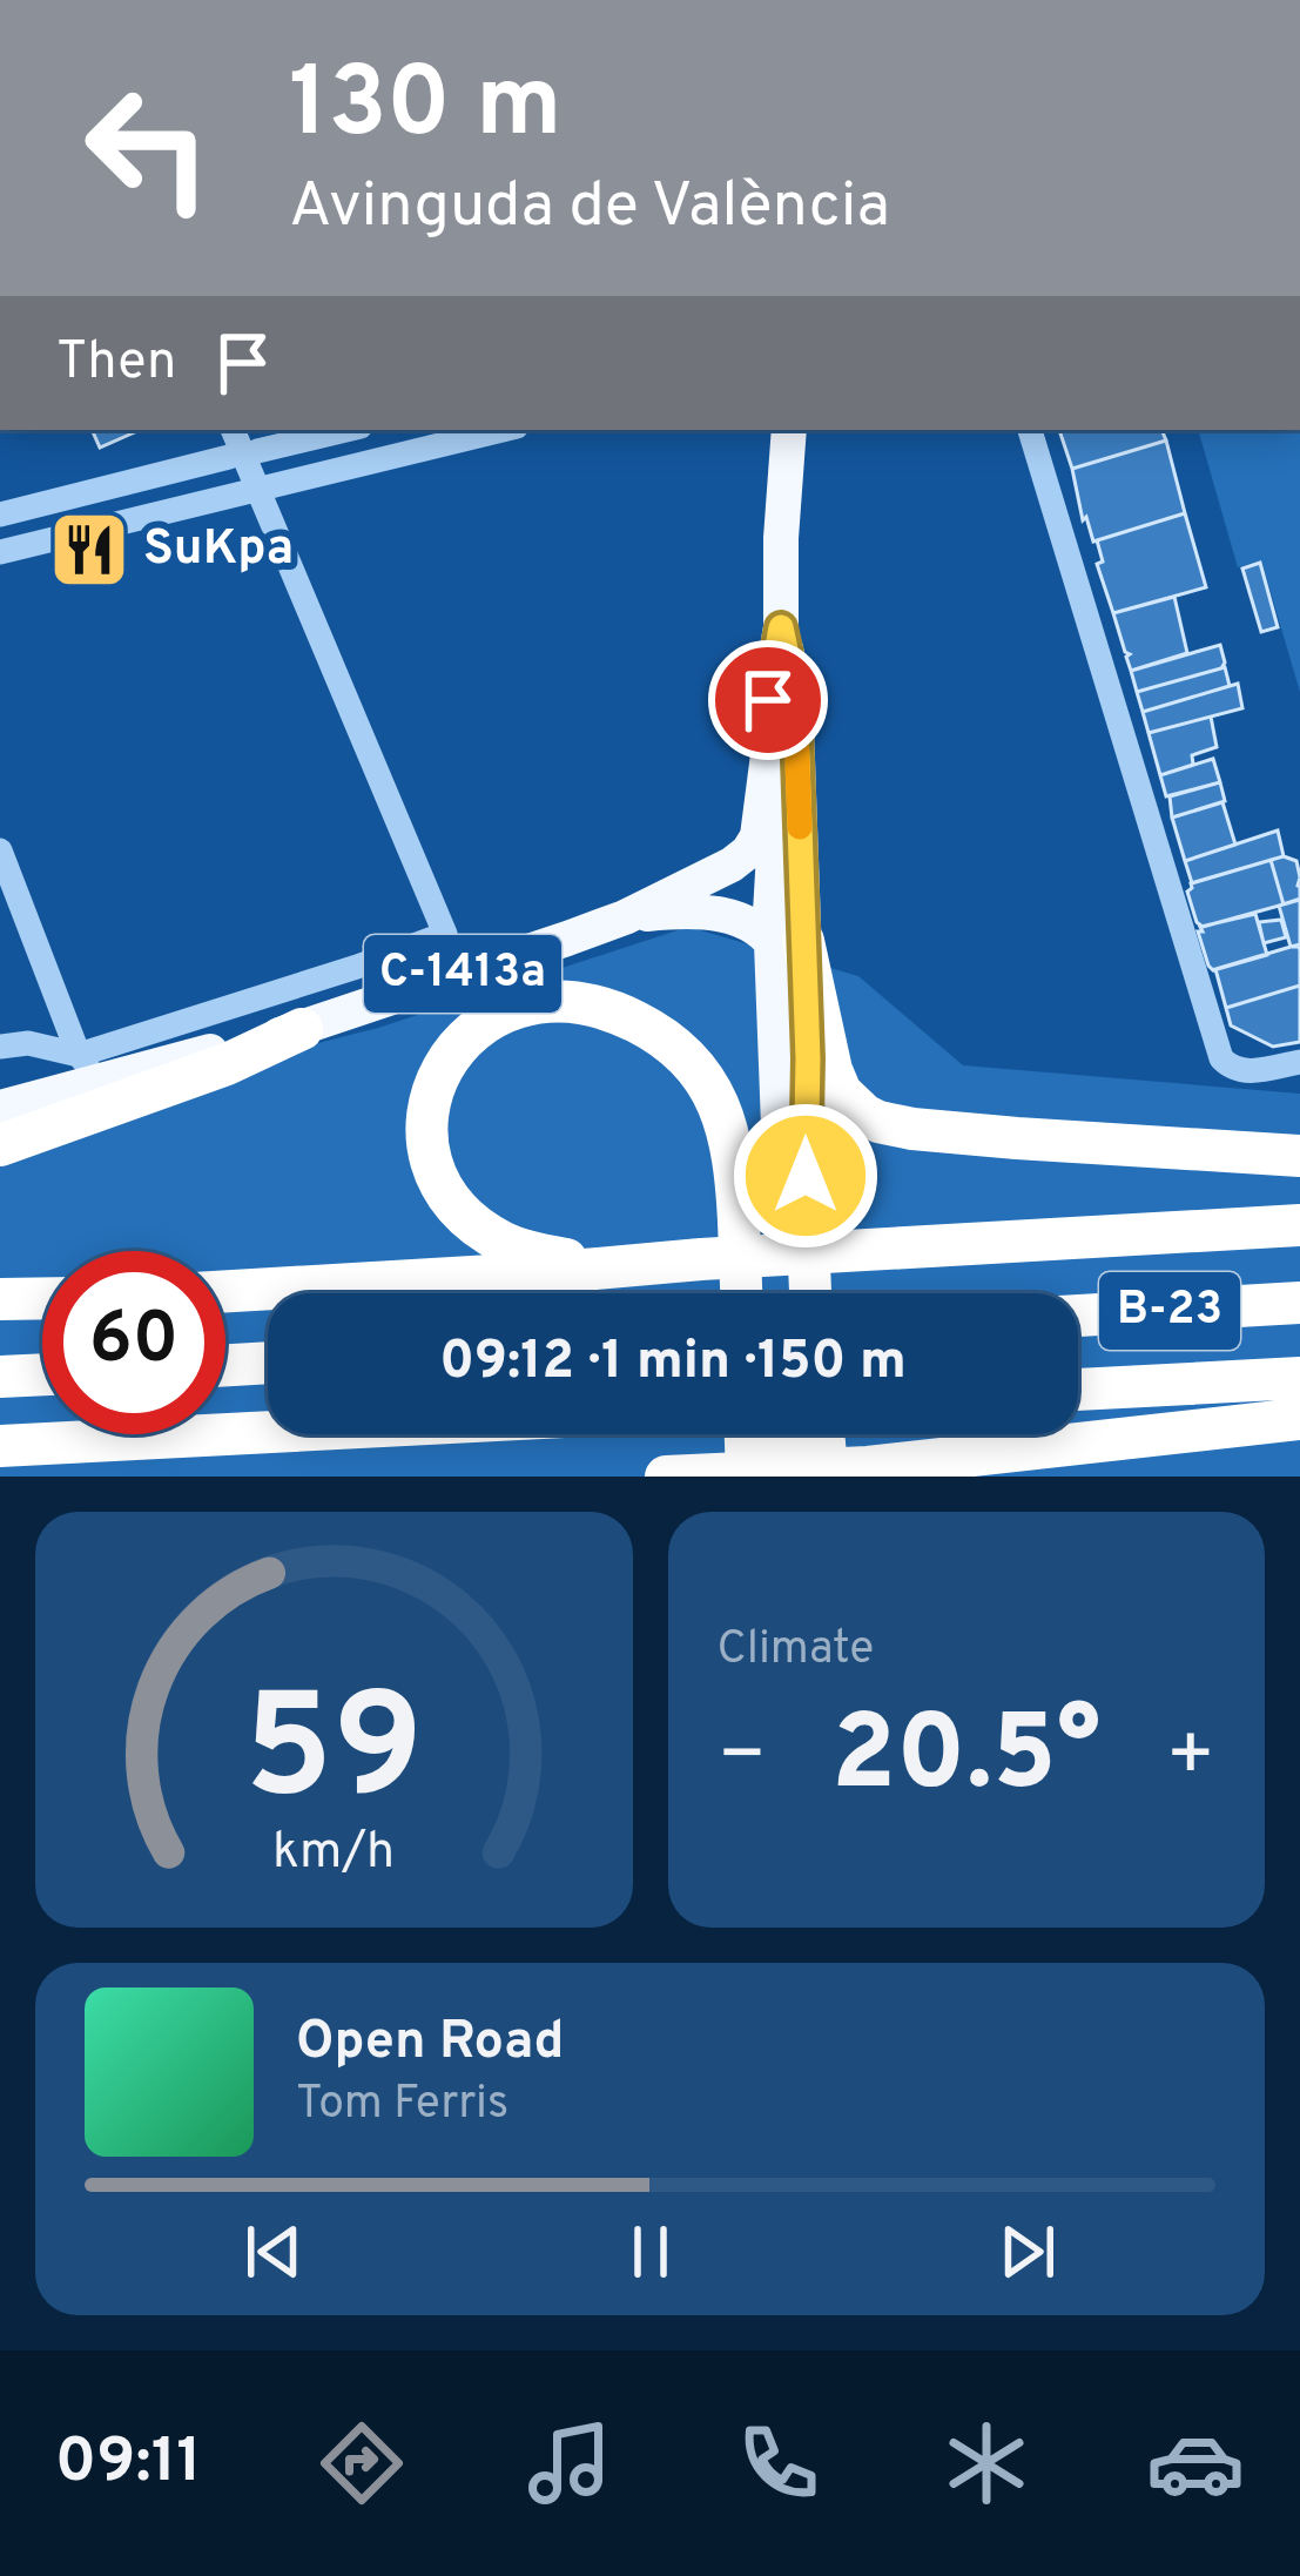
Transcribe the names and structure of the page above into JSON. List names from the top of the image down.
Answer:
{
  "streets": {
    "highway": ["B-23"],
    "main road": ["C-1413a"]
  },
  "places": {
    "restaurant": ["SuKpa"]
  },
  "page": {
    "turn": ["130 m", "Avinguda de València"],
    "then": "Then",
    "limit": "60",
    "trip": "09:12 · 1 min · 150 m",
    "tile": "Climate",
    "heat": ["−", "20.5°", "+"],
    "song": ["Open Road", "Tom Ferris"],
    "tabs": "09:11",
    "gauge": ["59", "km/h"]
  }
}
